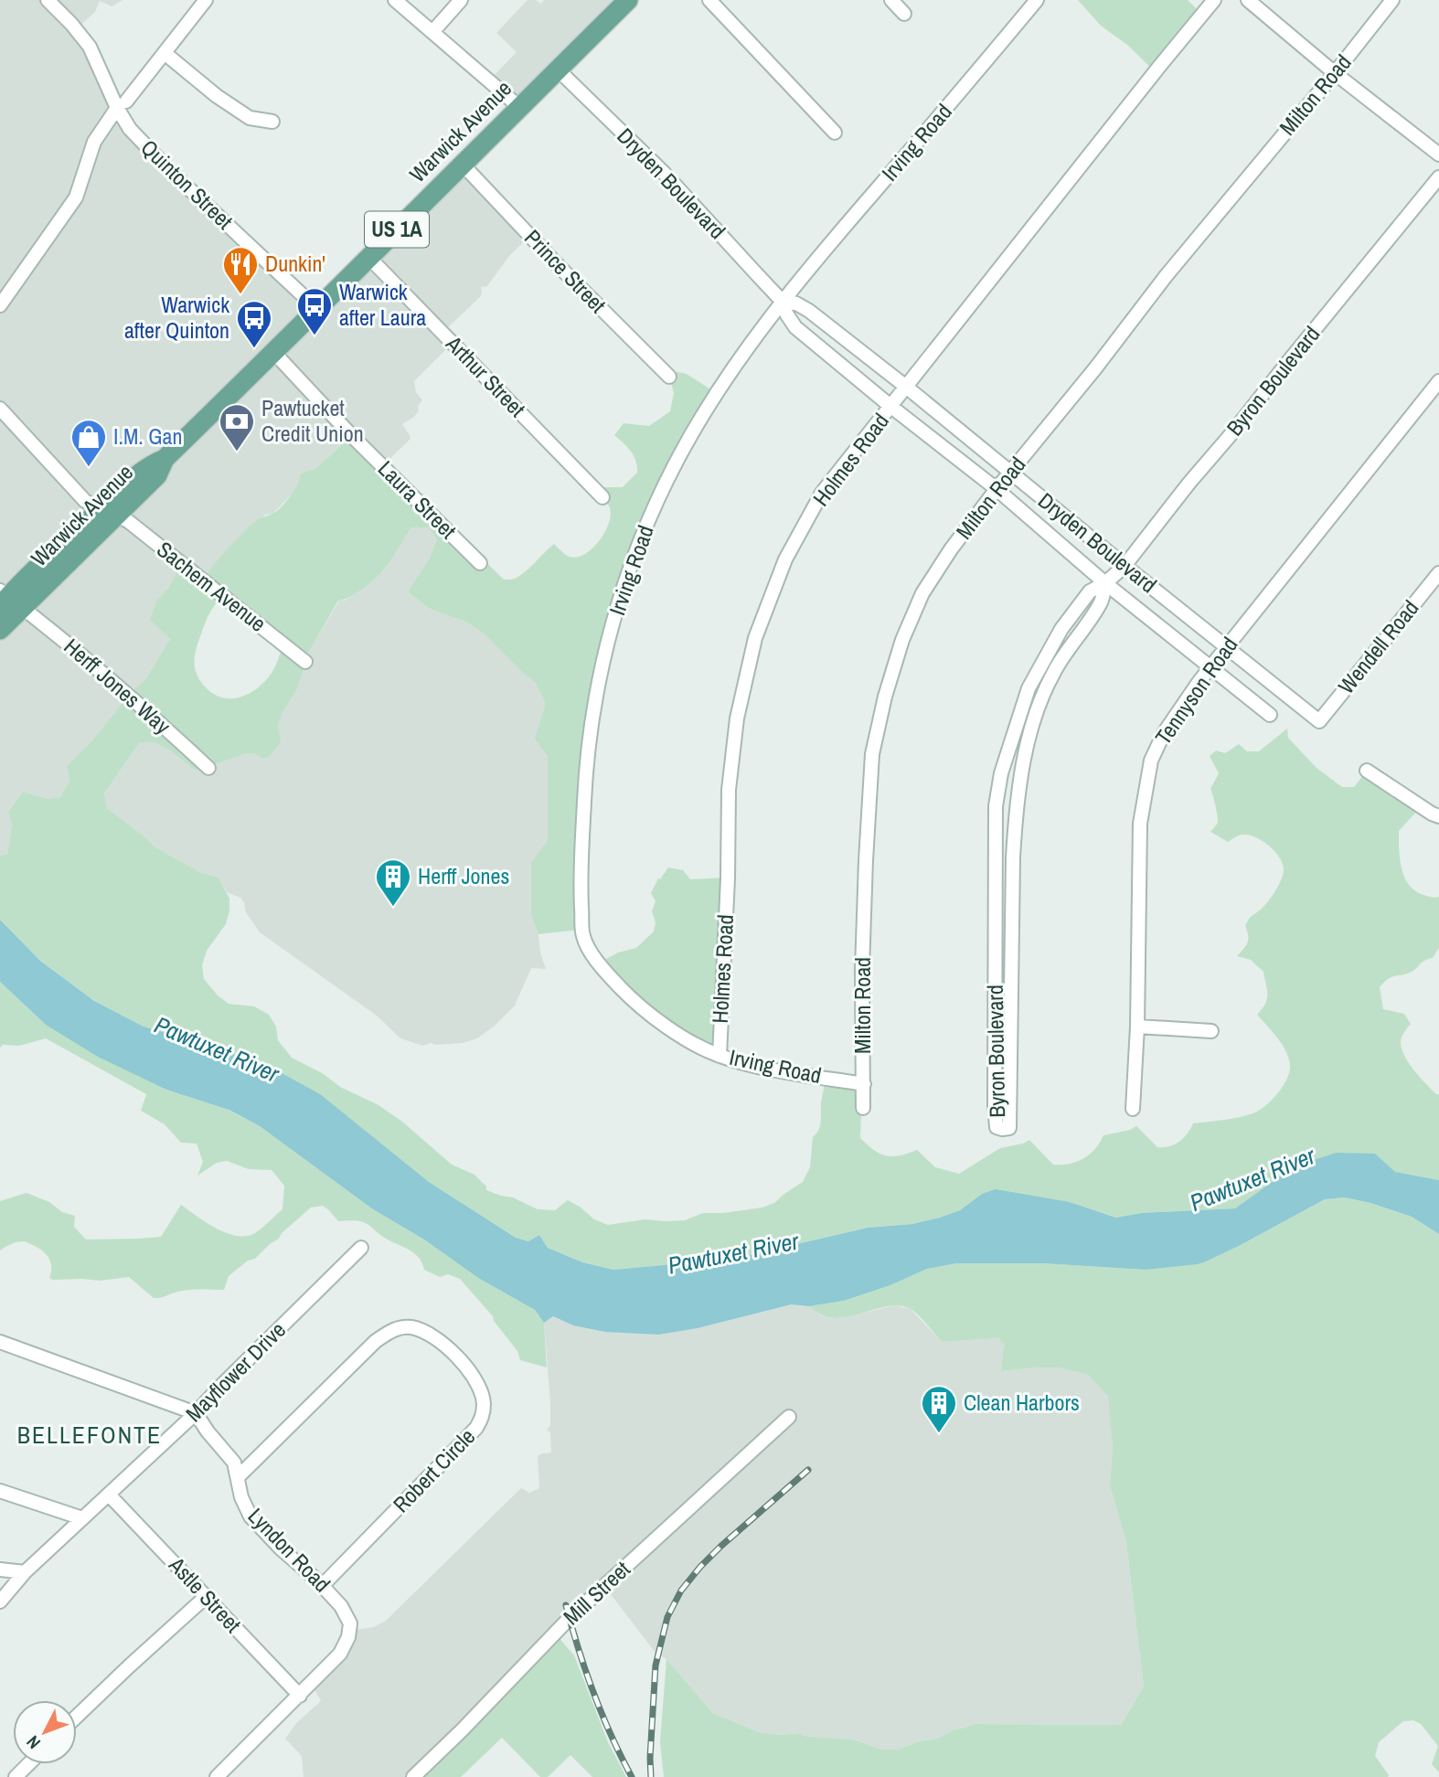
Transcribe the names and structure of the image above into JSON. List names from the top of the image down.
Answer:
{
  "streets": {
    "main road": ["Warwick Avenue", "US 1A"],
    "street": [
      "Milton Road",
      "Irving Road",
      "Dryden Boulevard",
      "Quinton Street",
      "Prince Street",
      "Arthur Street",
      "Byron Boulevard",
      "Holmes Road",
      "Laura Street",
      "Sachem Avenue",
      "Wendell Road",
      "Herff Jones Way",
      "Tennyson Road",
      "Mayflower Drive",
      "Robert Circle",
      "Lyndon Road",
      "Mill Street",
      "Astle Street"
    ]
  },
  "crossings": [
    ["Milton Road", "Irving Road"],
    ["Milton Road", "Dryden Boulevard"],
    ["Warwick Avenue", "Dryden Boulevard"],
    ["Warwick Avenue", "Quinton Street"],
    ["Warwick Avenue", "Prince Street"],
    ["Warwick Avenue", "Arthur Street"],
    ["Warwick Avenue", "Laura Street"],
    ["Warwick Avenue", "Sachem Avenue"],
    ["Warwick Avenue", "Herff Jones Way"],
    ["Irving Road", "Dryden Boulevard"],
    ["Irving Road", "Holmes Road"],
    ["Dryden Boulevard", "Byron Boulevard"],
    ["Dryden Boulevard", "Holmes Road"],
    ["Dryden Boulevard", "Wendell Road"],
    ["Dryden Boulevard", "Tennyson Road"],
    ["Mayflower Drive", "Lyndon Road"],
    ["Mayflower Drive", "Astle Street"],
    ["Robert Circle", "Lyndon Road"],
    ["Lyndon Road", "Astle Street"]
  ],
  "districts": ["BELLEFONTE"],
  "water": ["Pawtuxet River"],
  "places": {
    "restaurant": ["Dunkin'"],
    "bus stop": ["Warwick after Laura", "Warwick after Quinton"],
    "bank": ["Pawtucket Credit Union"],
    "shop": ["I.M. Gan"],
    "building": ["Herff Jones", "Clean Harbors"]
  },
  "north": "bottom left"
}
